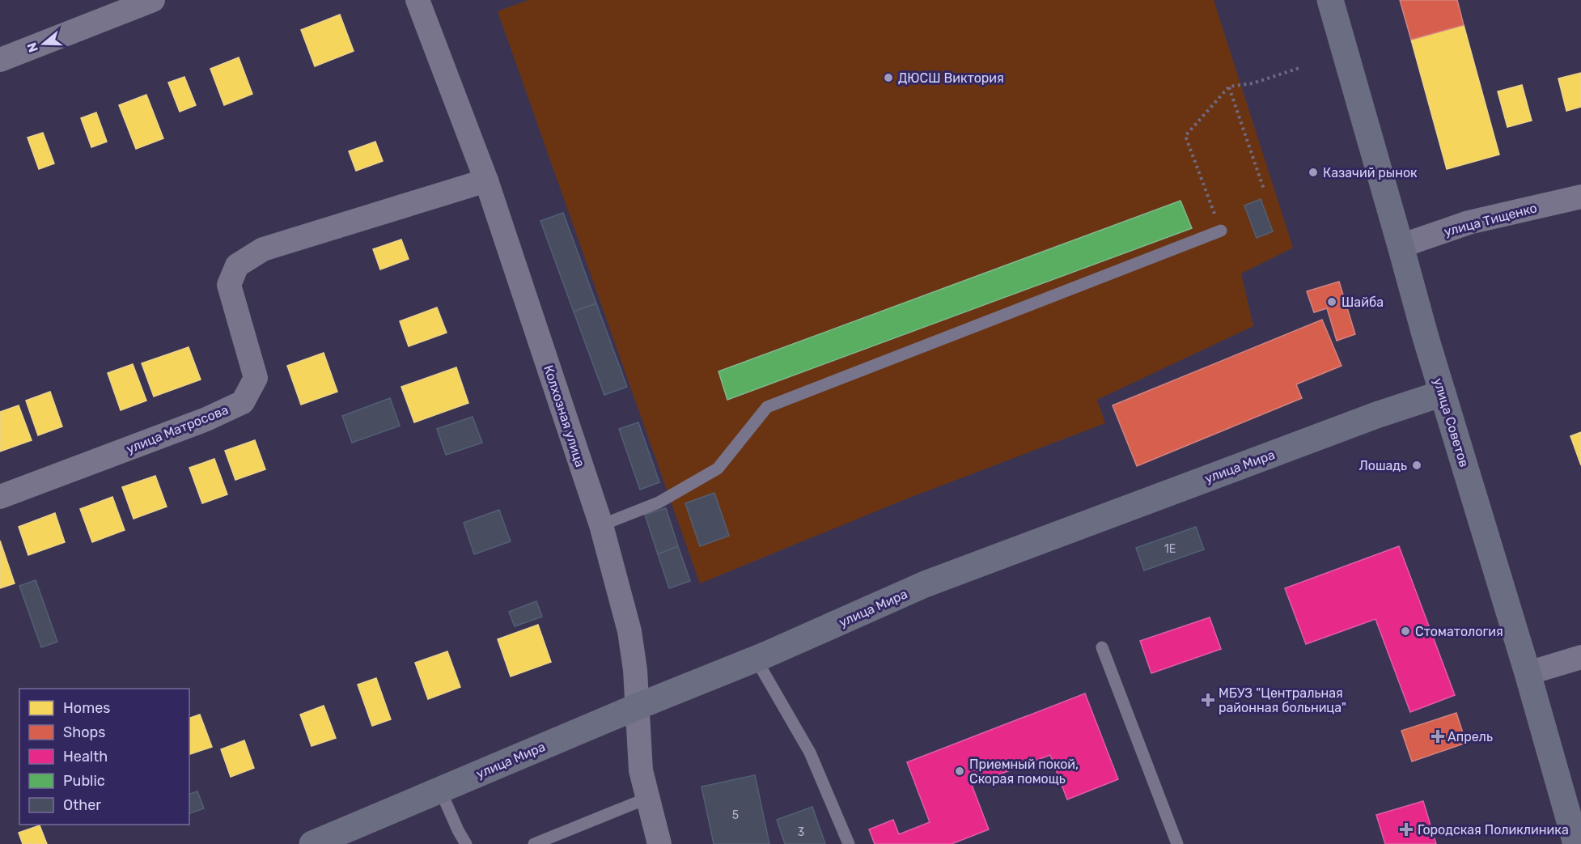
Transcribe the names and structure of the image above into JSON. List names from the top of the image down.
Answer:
{
  "streets": {
    "main road": ["улица Советов", "улица Мира"],
    "street": ["улица Тищенко", "Колхозная улица", "улица Матросова"]
  },
  "crossings": [
    ["улица Тищенко", "улица Советов"],
    ["Колхозная улица", "улица Матросова"],
    ["Колхозная улица", "улица Мира"],
    ["улица Советов", "улица Мира"]
  ],
  "places": {
    "other": [
      "ДЮСШ Виктория",
      "Казачий рынок",
      "Шайба",
      "Лошадь",
      "Стоматология",
      "Приемный покой, Скорая помощь"
    ],
    "health": ["МБУЗ \"Центральная районная больница\"", "Апрель", "Городская Поликлиника"]
  },
  "house_numbers": ["1Е", "5", "3"],
  "legend": [
    "Homes",
    "Shops",
    "Health",
    "Public",
    "Other"
  ],
  "north": "left"
}
